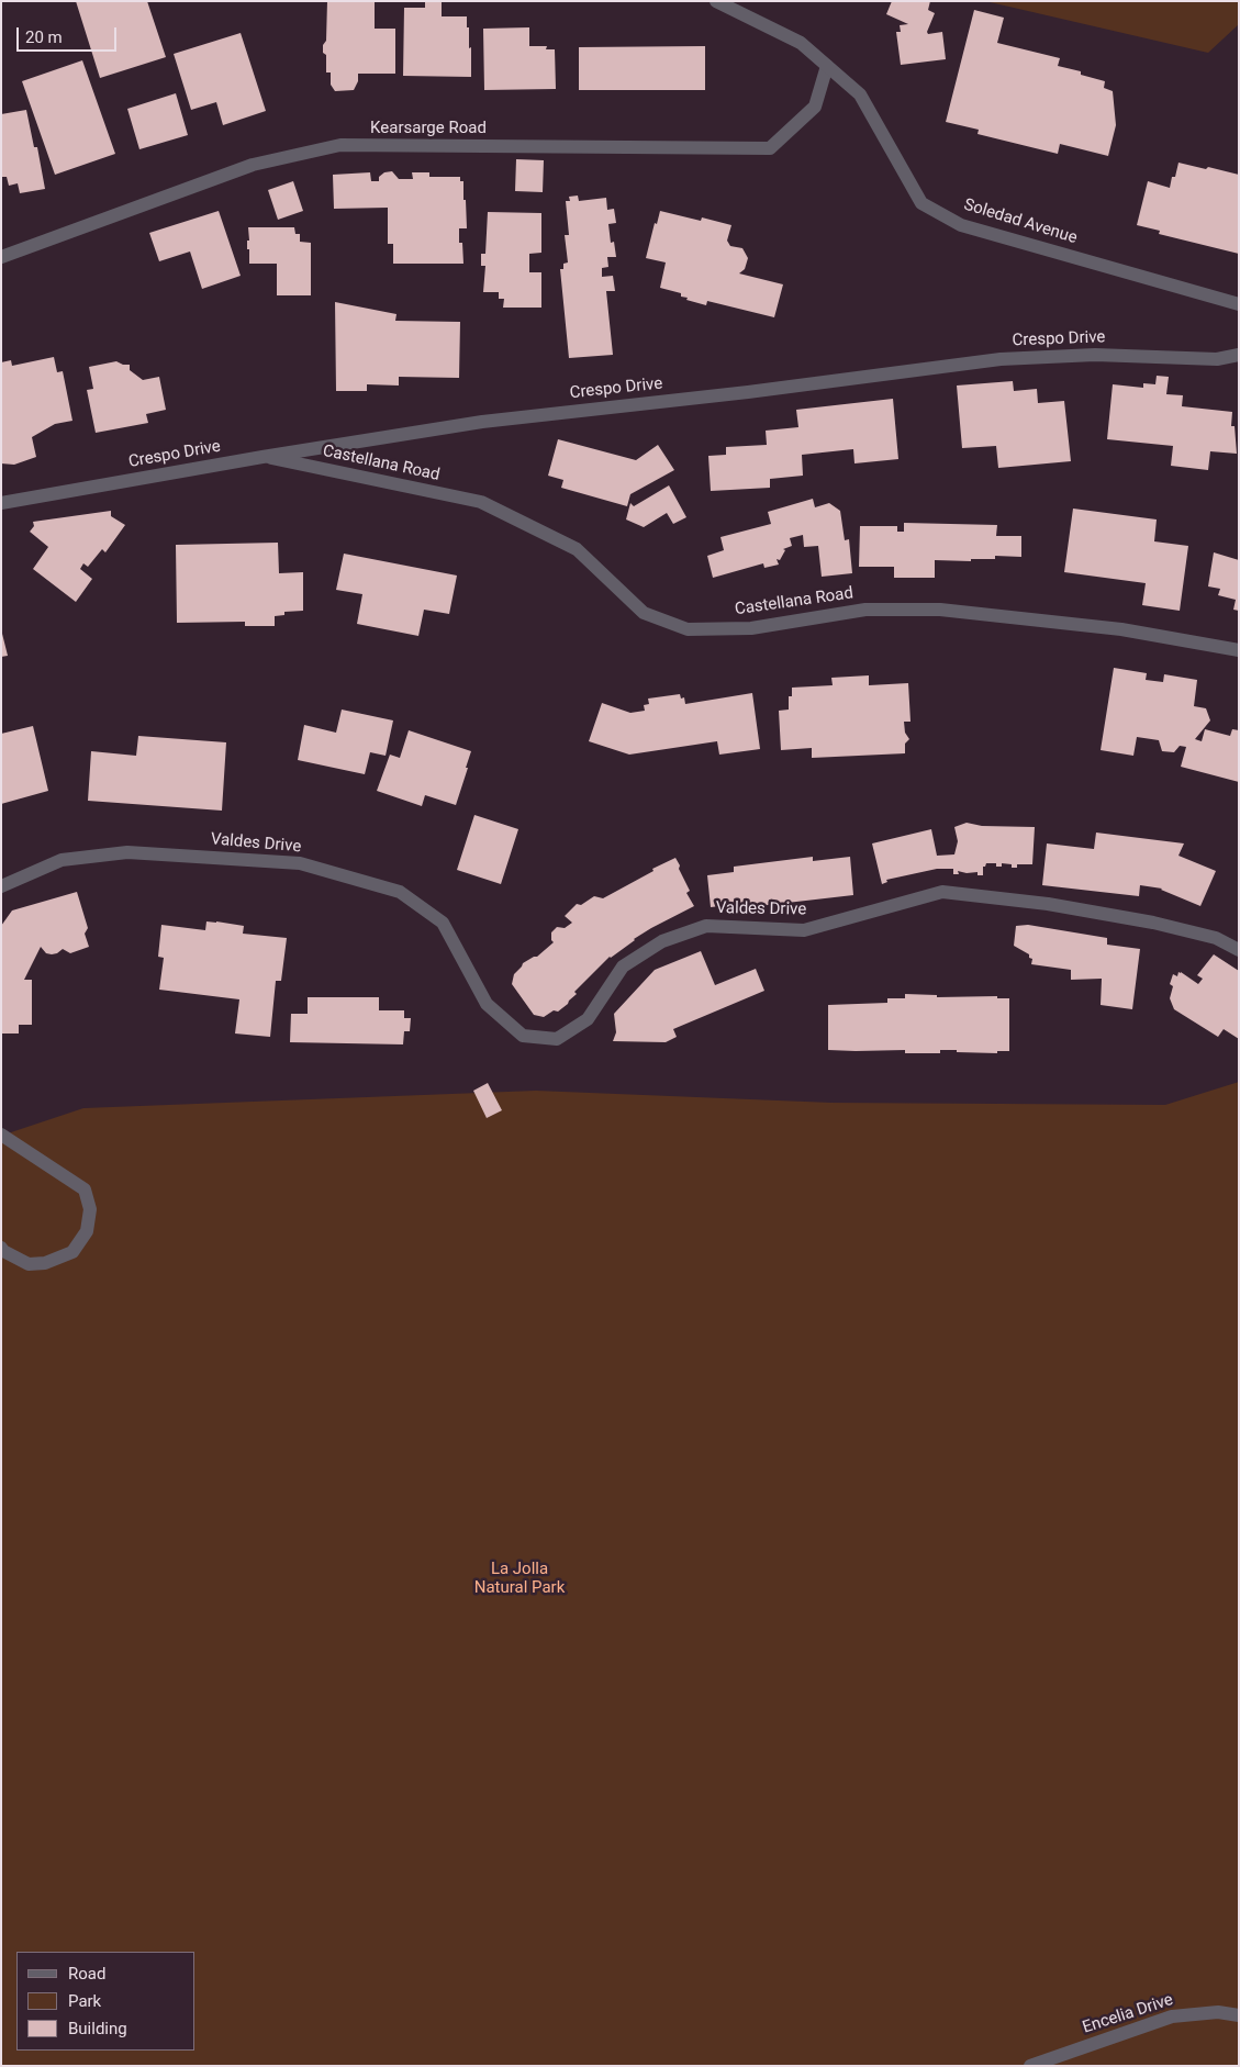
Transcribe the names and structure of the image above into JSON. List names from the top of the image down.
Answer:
{
  "streets": {
    "street": [
      "Kearsarge Road",
      "Soledad Avenue",
      "Crespo Drive",
      "Castellana Road",
      "Valdes Drive",
      "Encelia Drive"
    ]
  },
  "crossings": [
    ["Kearsarge Road", "Soledad Avenue"],
    ["Crespo Drive", "Castellana Road"]
  ],
  "parks": ["La Jolla Natural Park"],
  "legend": ["Road", "Park", "Building"],
  "scale_bar": "20 m"
}
